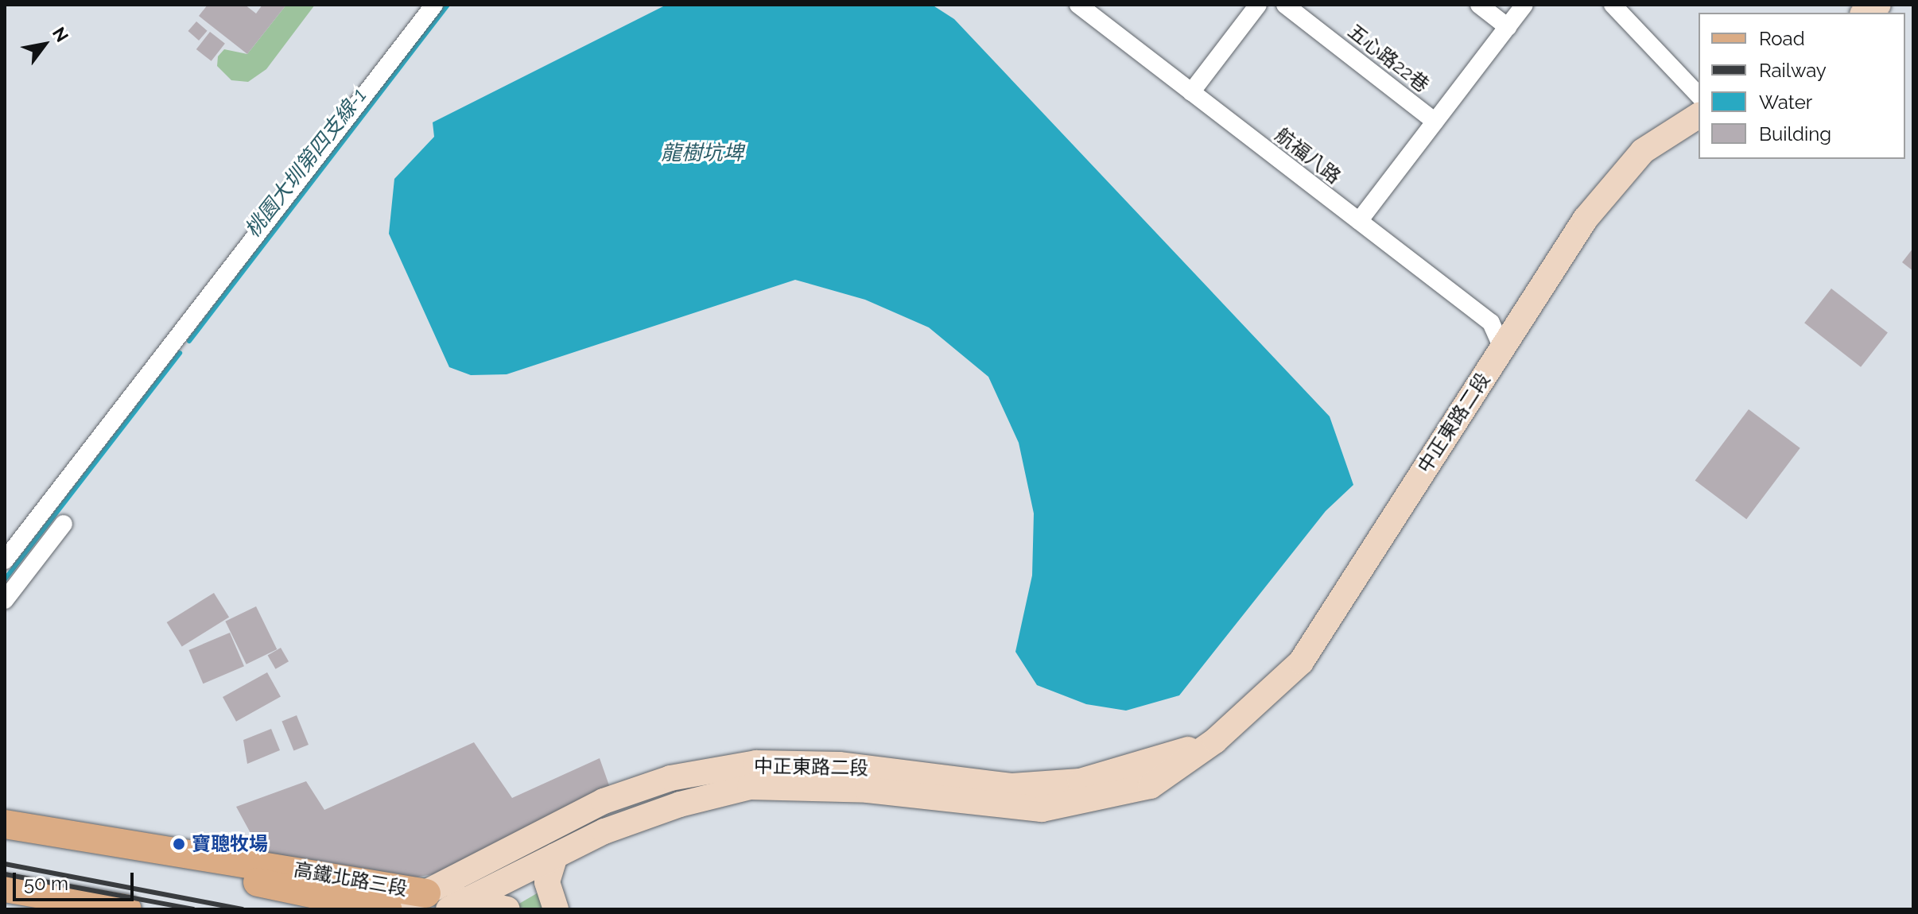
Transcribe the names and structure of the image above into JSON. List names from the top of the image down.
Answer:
{
  "streets": {
    "main road": ["中正東路二段", "高鐵北路三段"],
    "street": ["五心路22巷", "航福八路"]
  },
  "crossings": [
    ["航福八路", "中正東路二段"],
    ["中正東路二段", "高鐵北路三段"]
  ],
  "water": ["龍樹坑埤", "桃園大圳第四支線-1"],
  "places": ["寶聰牧場"],
  "legend": [
    "Road",
    "Railway",
    "Water",
    "Building"
  ],
  "scale_bar": "50 m",
  "north": "top right"
}
